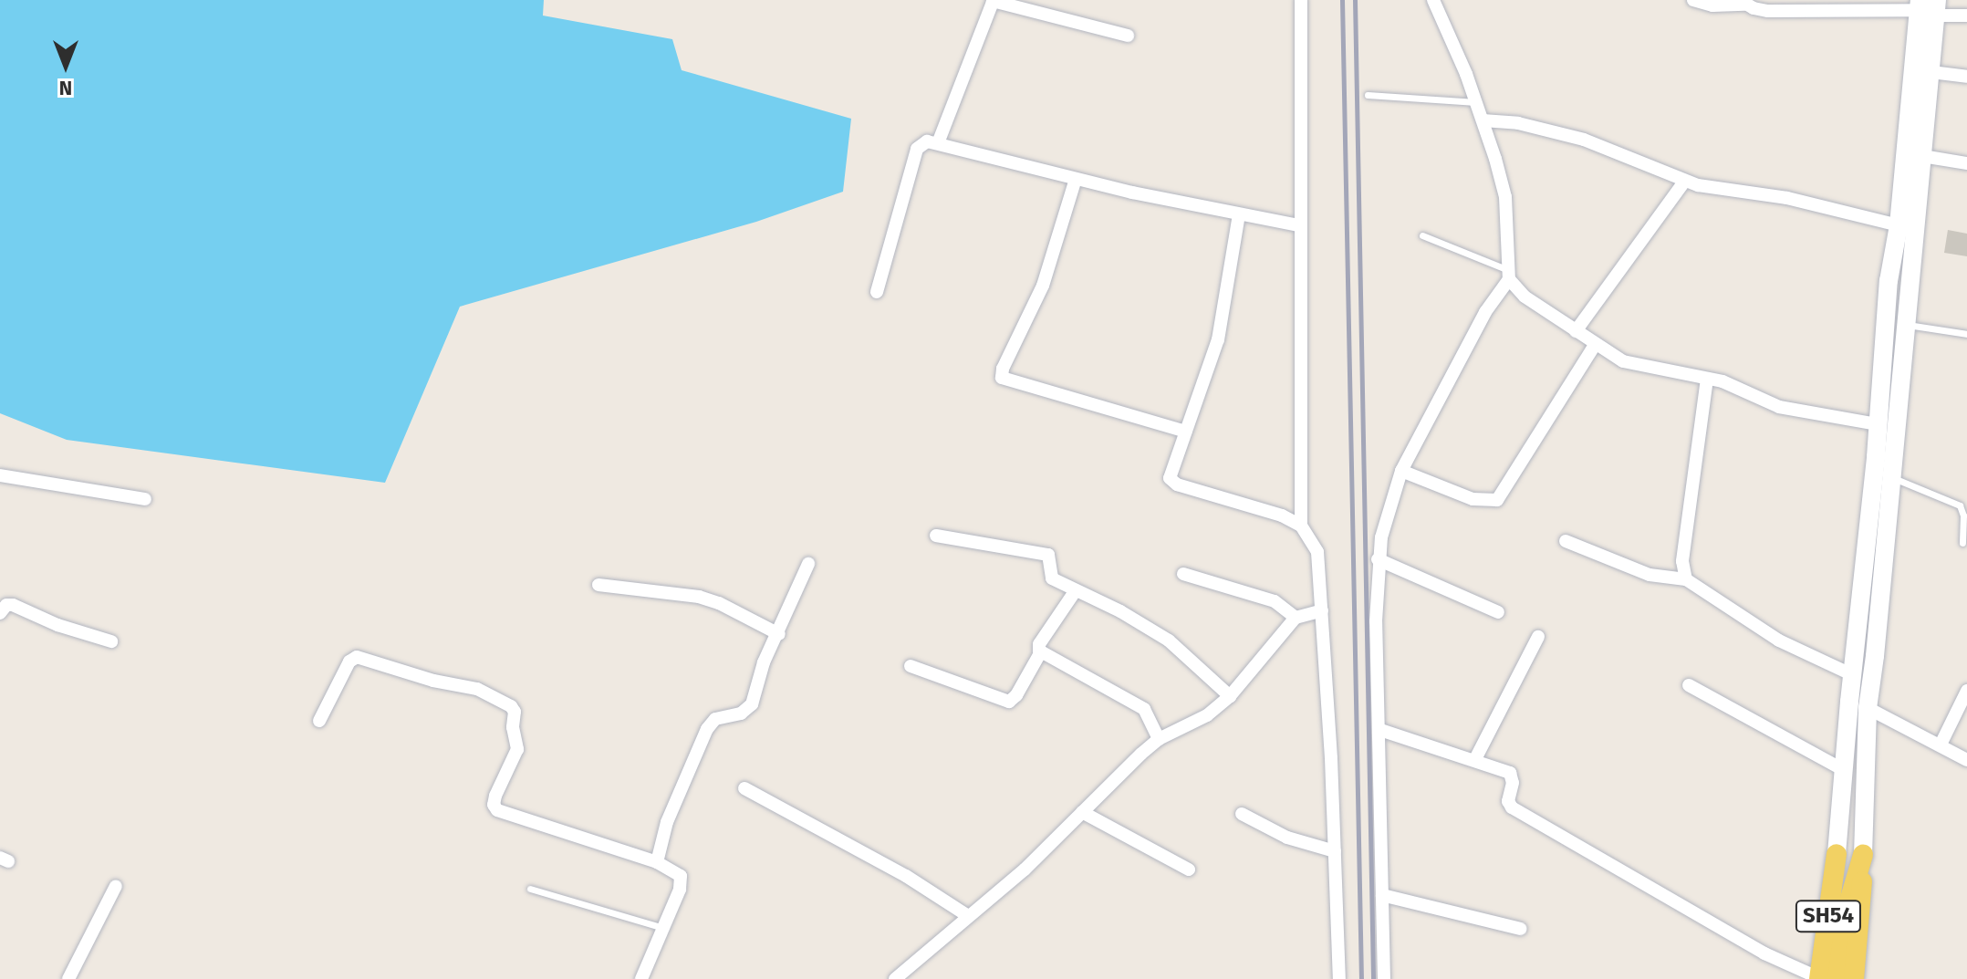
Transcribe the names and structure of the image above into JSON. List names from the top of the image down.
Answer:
{
  "streets": {
    "main road": ["SH54"]
  },
  "north": "bottom"
}
